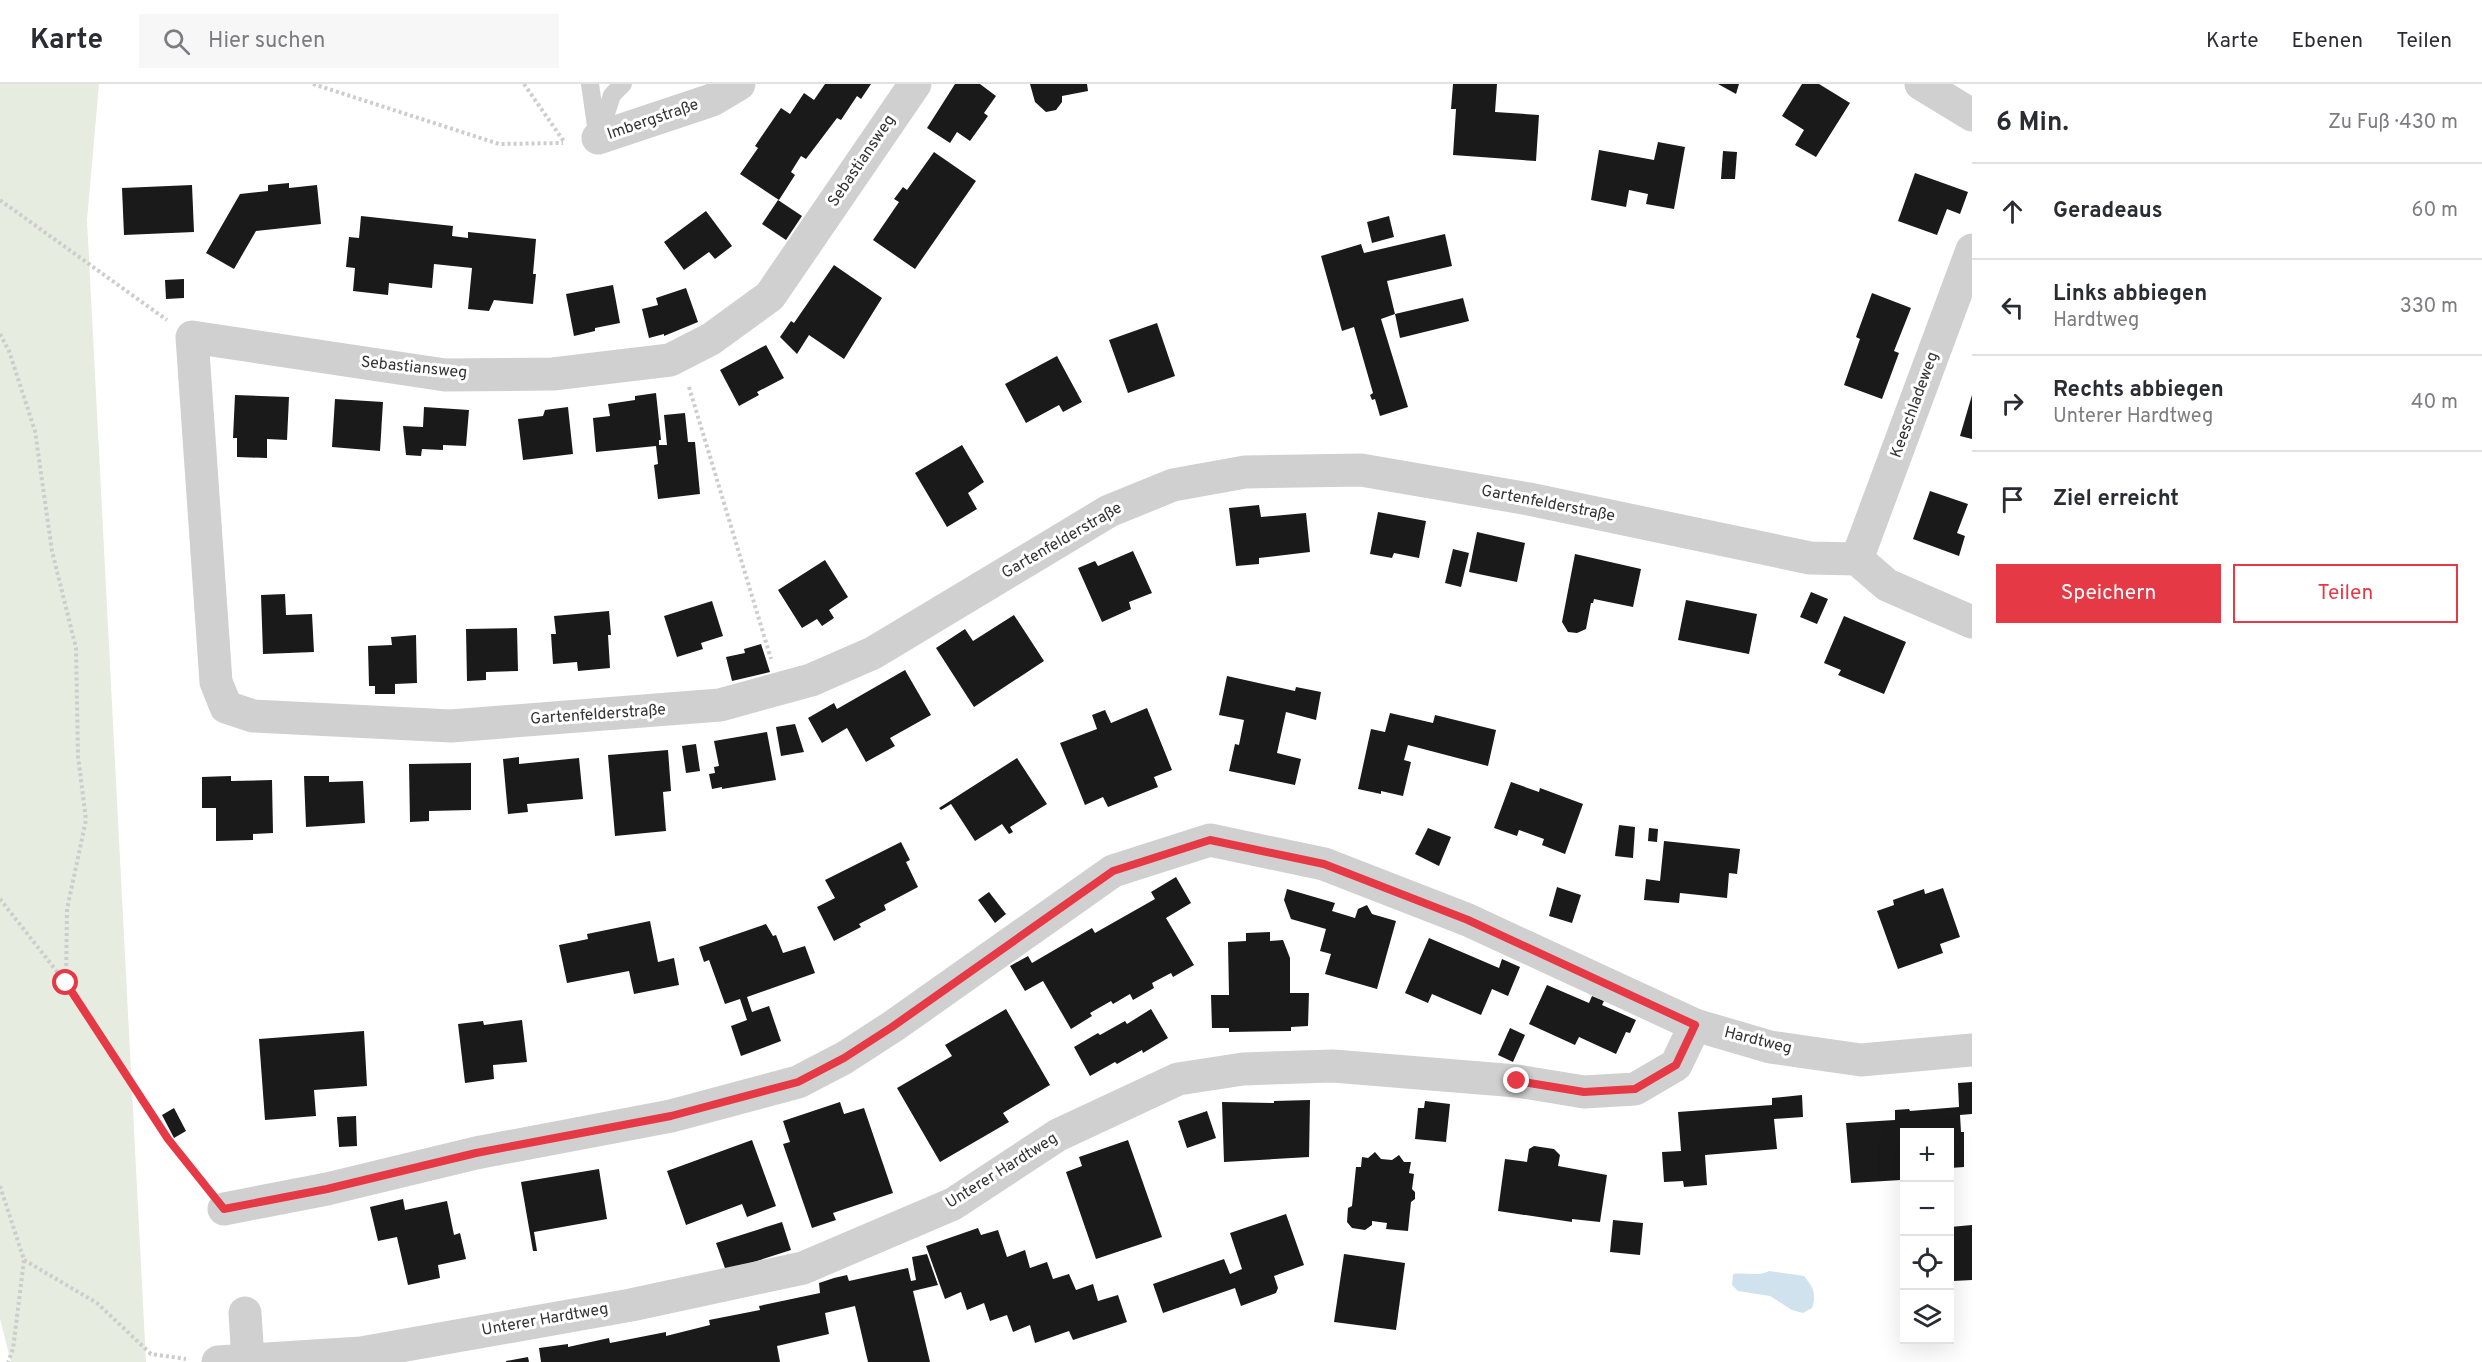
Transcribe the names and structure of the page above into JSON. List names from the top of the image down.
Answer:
{
  "streets": {
    "street": [
      "Imbergstraße",
      "Sebastiansweg",
      "Keeschladeweg",
      "Gartenfelderstraße",
      "Hardtweg",
      "Unterer Hardtweg"
    ]
  },
  "crossings": [
    ["Sebastiansweg", "Gartenfelderstraße"],
    ["Keeschladeweg", "Gartenfelderstraße"],
    ["Hardtweg", "Unterer Hardtweg"]
  ],
  "page": {
    "header": "Karte",
    "search": "Hier suchen",
    "nav": ["Karte", "Ebenen", "Teilen"],
    "heading": ["6 Min.", "Zu Fuß · 430 m"],
    "list": [
      ["Geradeaus", "60 m"],
      ["Links abbiegen", "Hardtweg", "330 m"],
      ["Rechts abbiegen", "Unterer Hardtweg", "40 m"],
      "Ziel erreicht"
    ],
    "buttons": ["Speichern", "Teilen"],
    "map_buttons": ["+", "−"]
  }
}
